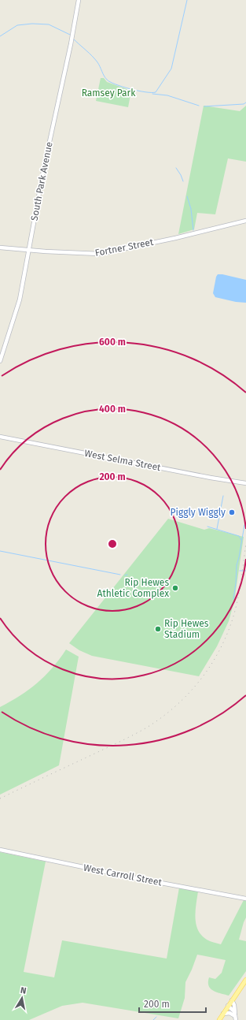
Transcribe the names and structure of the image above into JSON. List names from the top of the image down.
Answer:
{
  "streets": {
    "street": [
      "South Park Avenue",
      "Fortner Street",
      "West Selma Street",
      "West Carroll Street"
    ]
  },
  "crossings": [
    ["South Park Avenue", "Fortner Street"]
  ],
  "parks": ["Ramsey Park"],
  "places": ["Piggly Wiggly", "Rip Hewes Athletic Complex", "Rip Hewes Stadium"],
  "scale_bar": "200 m",
  "north": "top",
  "rings": ["600 m", "400 m", "200 m"]
}
